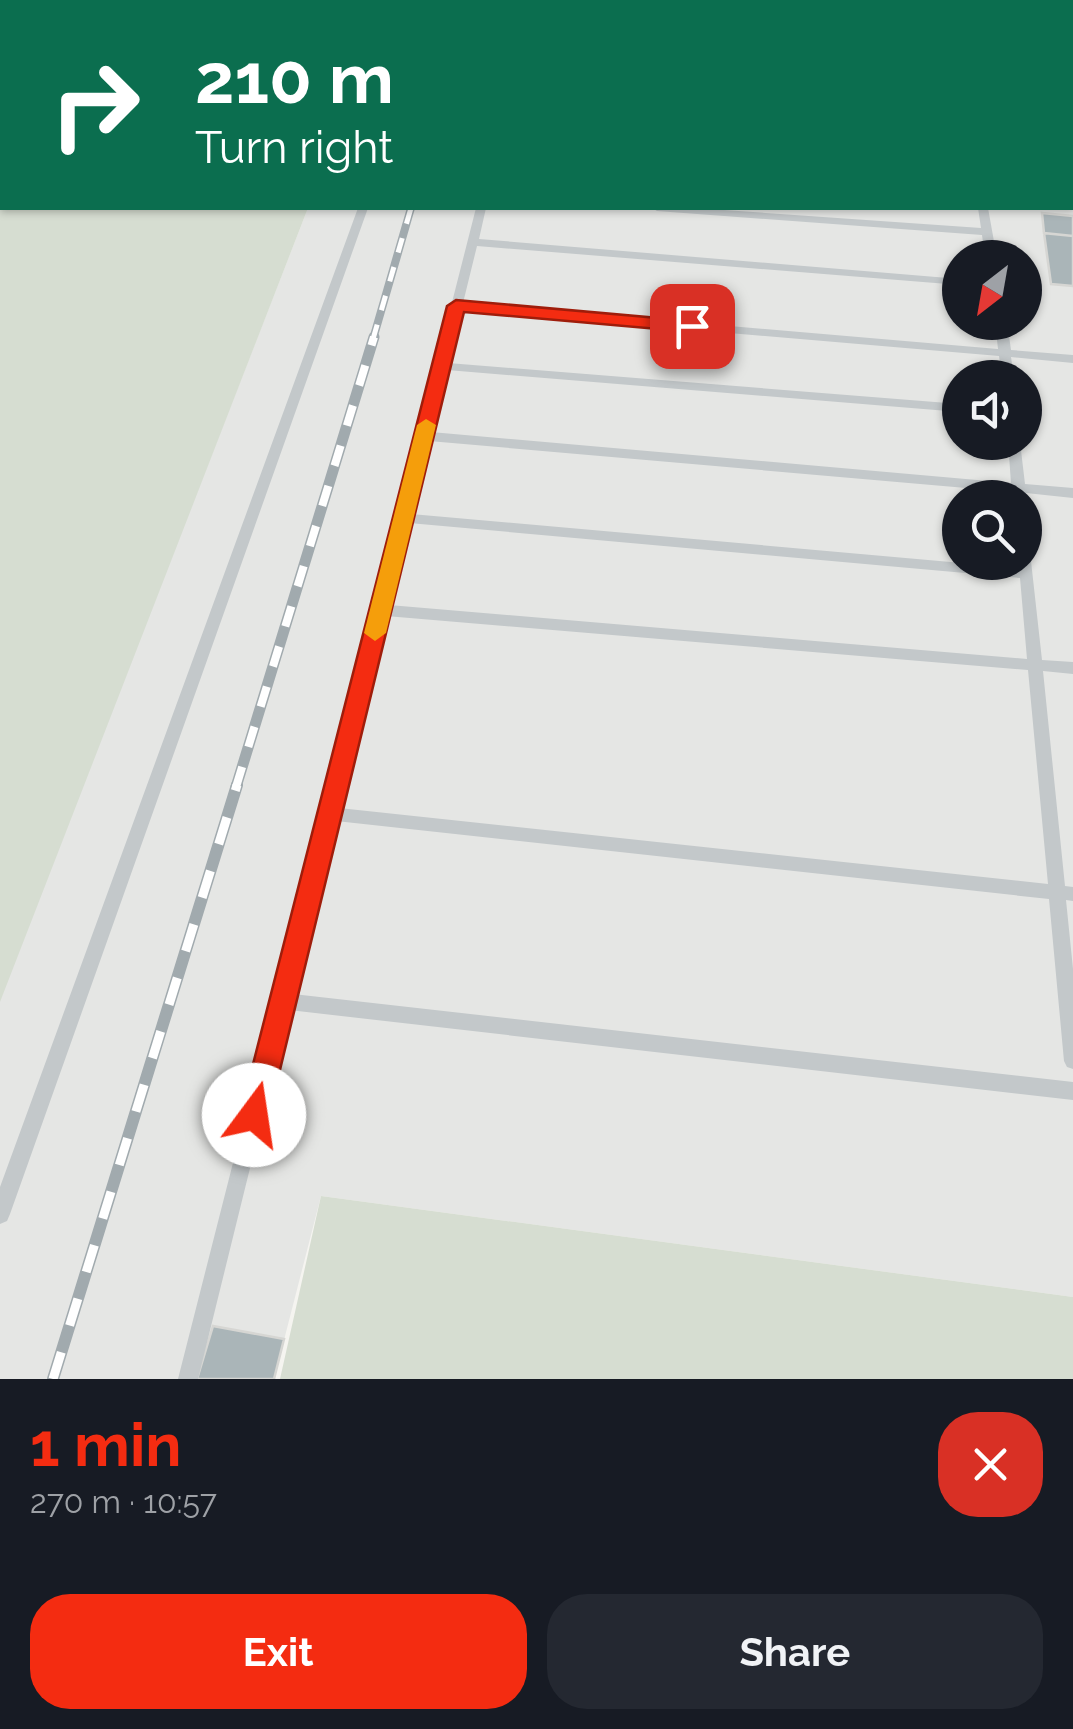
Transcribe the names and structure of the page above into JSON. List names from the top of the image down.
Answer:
{
  "north": "bottom left",
  "page": {
    "turn": ["210 m", "Turn right"],
    "heading": ["1 min", "270 m · 10:57"],
    "buttons": ["Exit", "Share"]
  }
}
